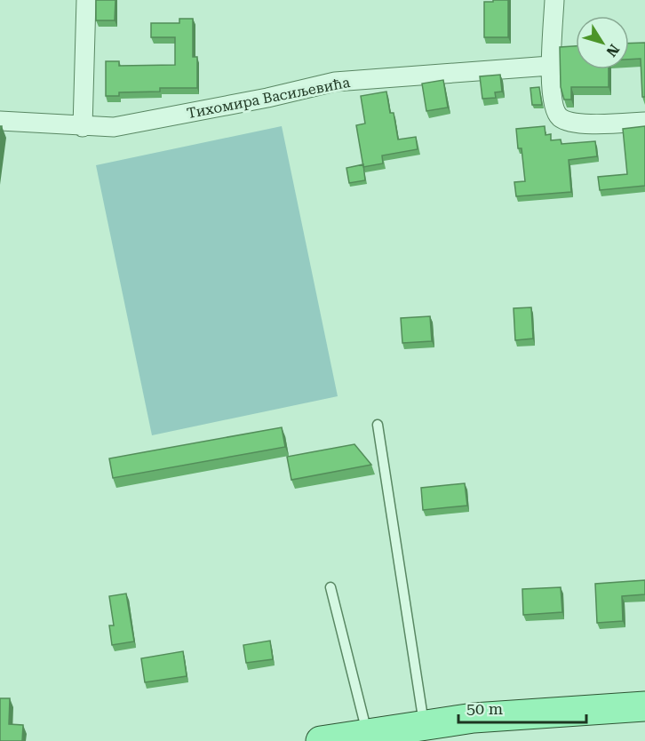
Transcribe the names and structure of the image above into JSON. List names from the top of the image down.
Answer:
{
  "streets": {
    "street": ["Тихомира Васиљевића"]
  },
  "scale_bar": "50 m",
  "north": "bottom right"
}
